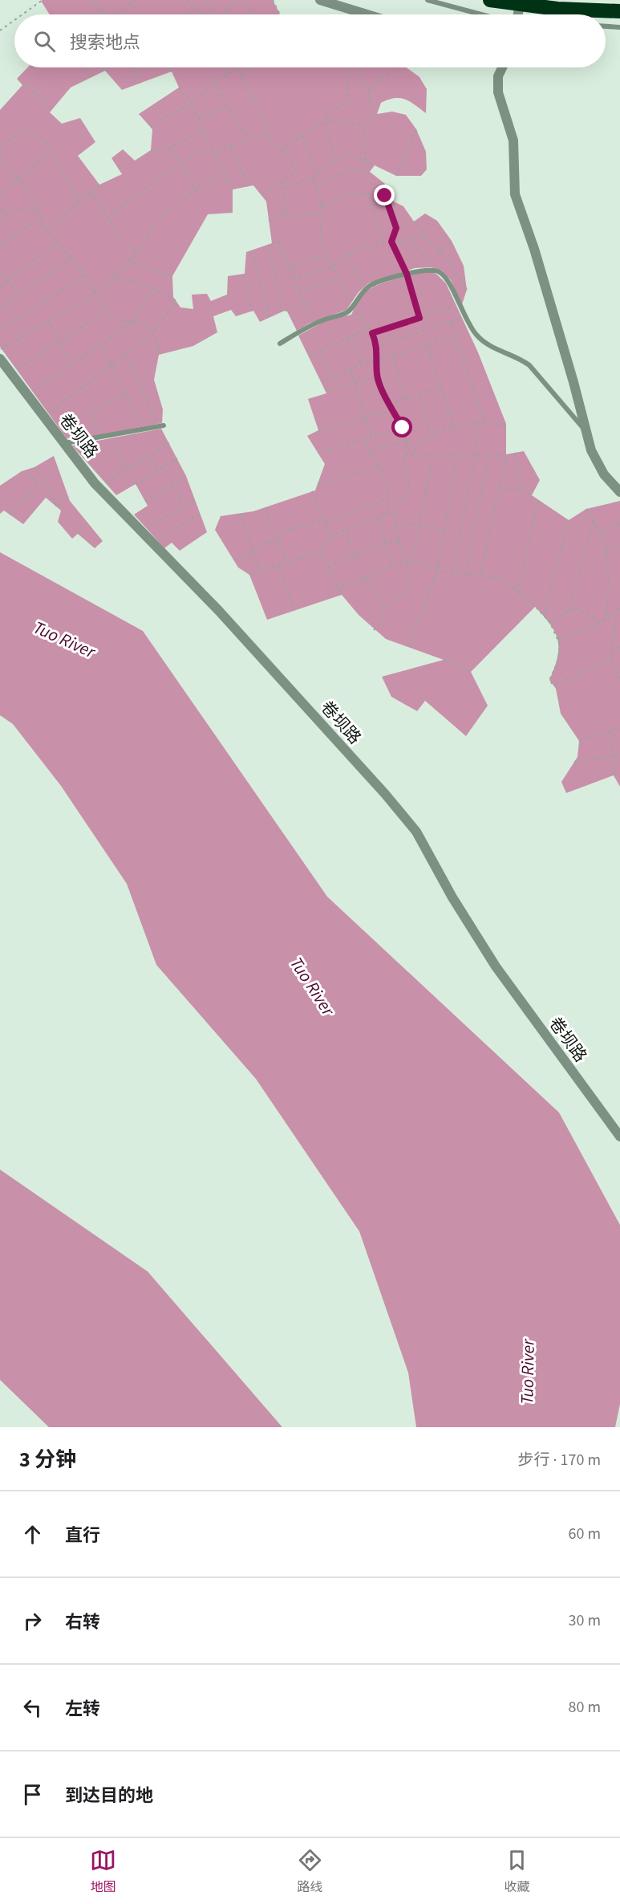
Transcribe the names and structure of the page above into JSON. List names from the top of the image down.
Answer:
{
  "streets": {
    "street": ["卷坝路"]
  },
  "water": ["Tuo River"],
  "page": {
    "search": "搜索地点",
    "heading": ["3 分钟", "步行 · 170 m"],
    "list": [
      ["直行", "60 m"],
      ["右转", "30 m"],
      ["左转", "80 m"],
      "到达目的地"
    ],
    "nav": ["地图", "路线", "收藏"]
  }
}
